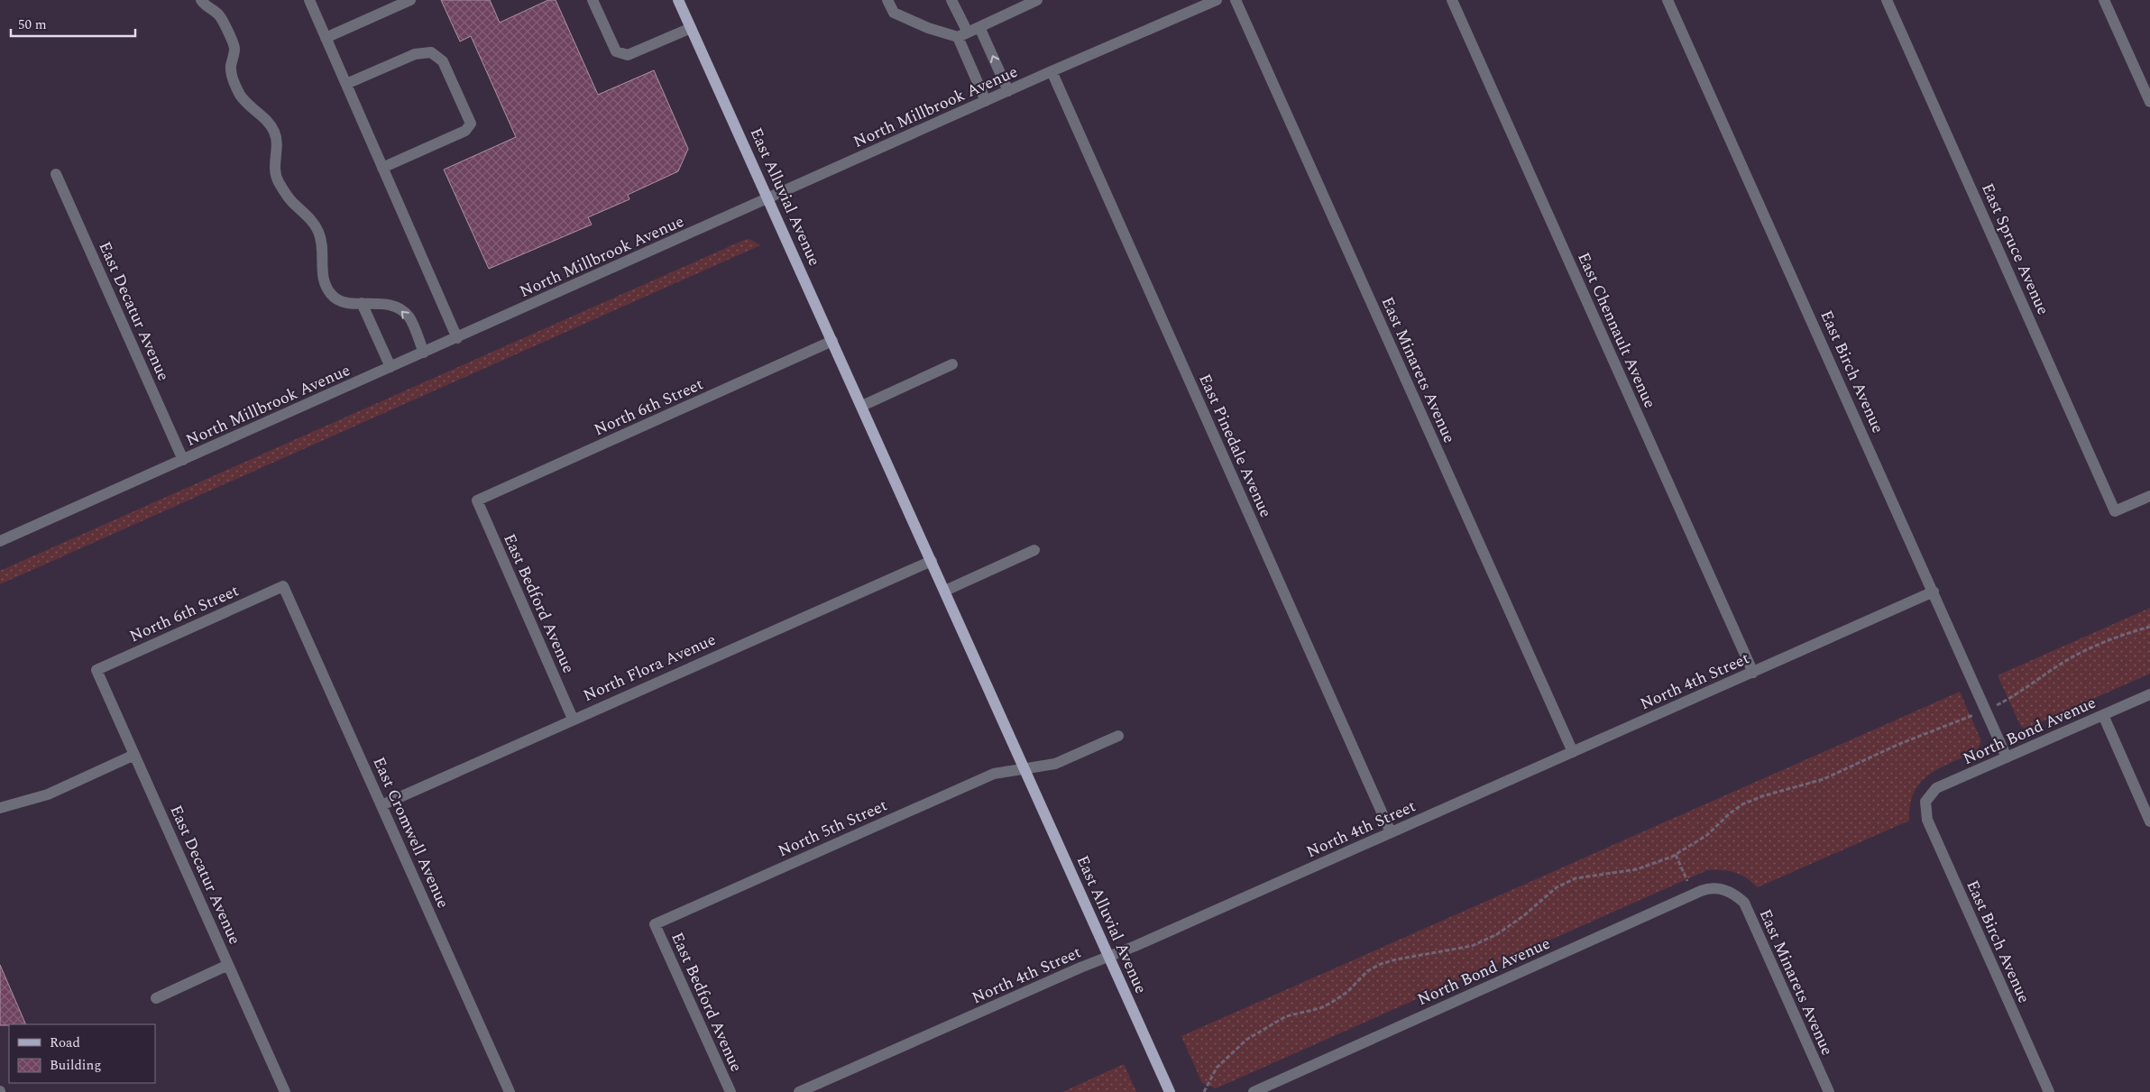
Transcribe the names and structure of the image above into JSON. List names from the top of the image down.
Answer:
{
  "streets": {
    "main road": ["East Alluvial Avenue"],
    "street": [
      "North Millbrook Avenue",
      "East Spruce Avenue",
      "East Decatur Avenue",
      "East Chennault Avenue",
      "East Minarets Avenue",
      "East Birch Avenue",
      "North 6th Street",
      "East Pinedale Avenue",
      "East Bedford Avenue",
      "North Flora Avenue",
      "North 4th Street",
      "North Bond Avenue",
      "North 5th Street",
      "East Cromwell Avenue"
    ]
  },
  "crossings": [
    ["North Millbrook Avenue", "East Alluvial Avenue"],
    ["North Millbrook Avenue", "East Decatur Avenue"],
    ["North Millbrook Avenue", "East Pinedale Avenue"],
    ["East Alluvial Avenue", "North 6th Street"],
    ["East Alluvial Avenue", "North Flora Avenue"],
    ["East Alluvial Avenue", "North 4th Street"],
    ["East Alluvial Avenue", "North 5th Street"],
    ["East Decatur Avenue", "North 6th Street"],
    ["East Chennault Avenue", "North 4th Street"],
    ["East Minarets Avenue", "North 4th Street"],
    ["East Minarets Avenue", "North Bond Avenue"],
    ["East Birch Avenue", "North 4th Street"],
    ["East Birch Avenue", "North Bond Avenue"],
    ["North 6th Street", "East Bedford Avenue"],
    ["North 6th Street", "East Cromwell Avenue"],
    ["East Pinedale Avenue", "North 4th Street"],
    ["East Bedford Avenue", "North Flora Avenue"],
    ["East Bedford Avenue", "North 5th Street"],
    ["North Flora Avenue", "East Cromwell Avenue"]
  ],
  "legend": ["Road", "Building"],
  "scale_bar": "50 m"
}
